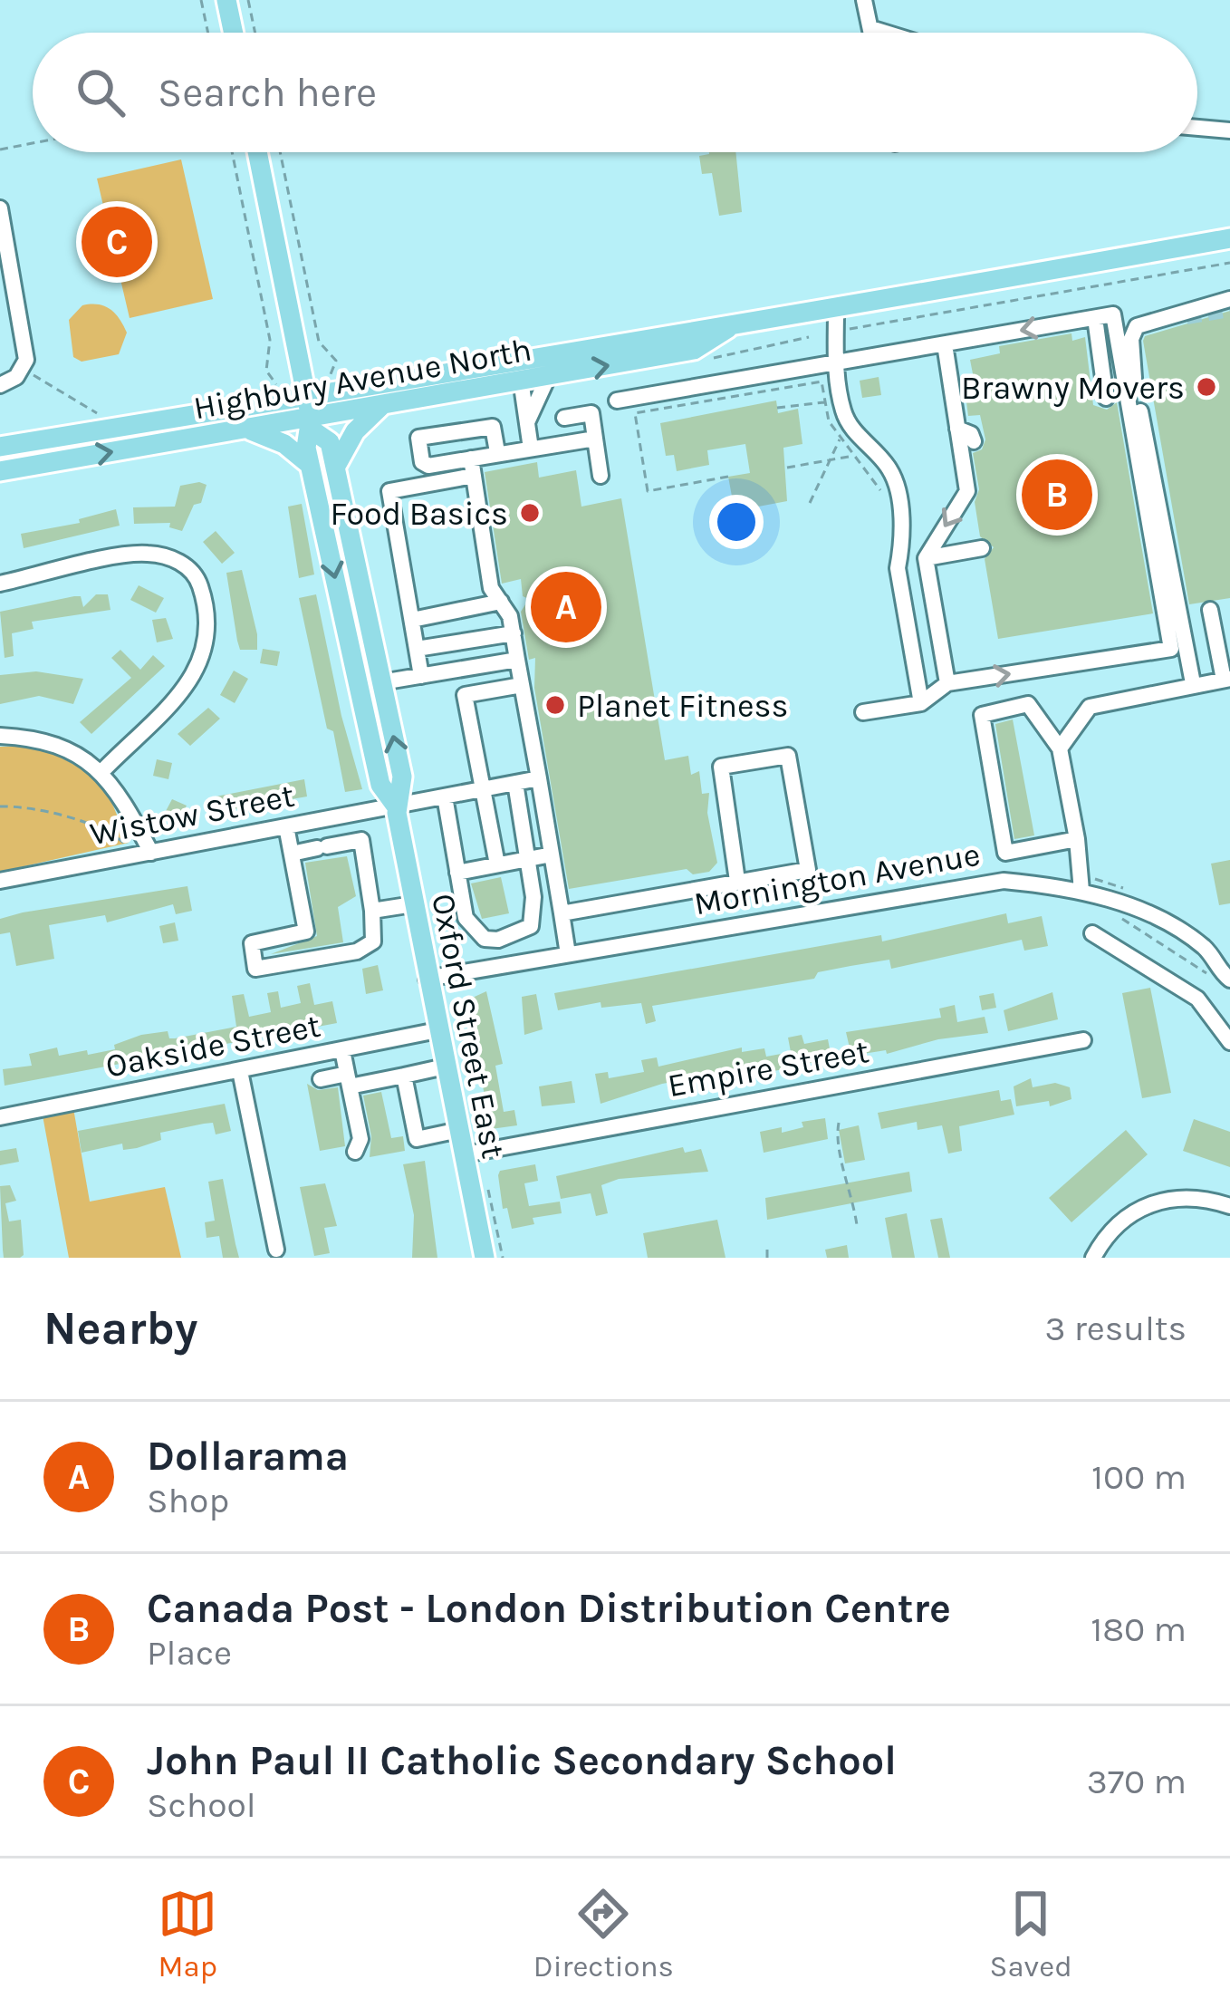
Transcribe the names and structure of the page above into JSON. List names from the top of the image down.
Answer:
{
  "streets": {
    "main road": ["Highbury Avenue North", "Oxford Street East"],
    "street": [
      "Wistow Street",
      "Mornington Avenue",
      "Oakside Street",
      "Empire Street"
    ]
  },
  "crossings": [
    ["Highbury Avenue North", "Oxford Street East"],
    ["Wistow Street", "Oxford Street East"],
    ["Mornington Avenue", "Oxford Street East"],
    ["Oxford Street East", "Oakside Street"],
    ["Oxford Street East", "Empire Street"]
  ],
  "places": ["Brawny Movers", "Food Basics", "Planet Fitness"],
  "page": {
    "search": "Search here",
    "pins": ["C", "B", "A"],
    "heading": ["Nearby", "3 results"],
    "list": [
      {
        "mark": "A",
        "name": "Dollarama",
        "note": "Shop",
        "value": "100 m"
      },
      {
        "mark": "B",
        "name": "Canada Post - London Distribution Centre",
        "note": "Place",
        "value": "180 m"
      },
      {
        "mark": "C",
        "name": "John Paul II Catholic Secondary School",
        "note": "School",
        "value": "370 m"
      }
    ],
    "nav": ["Map", "Directions", "Saved"]
  }
}
